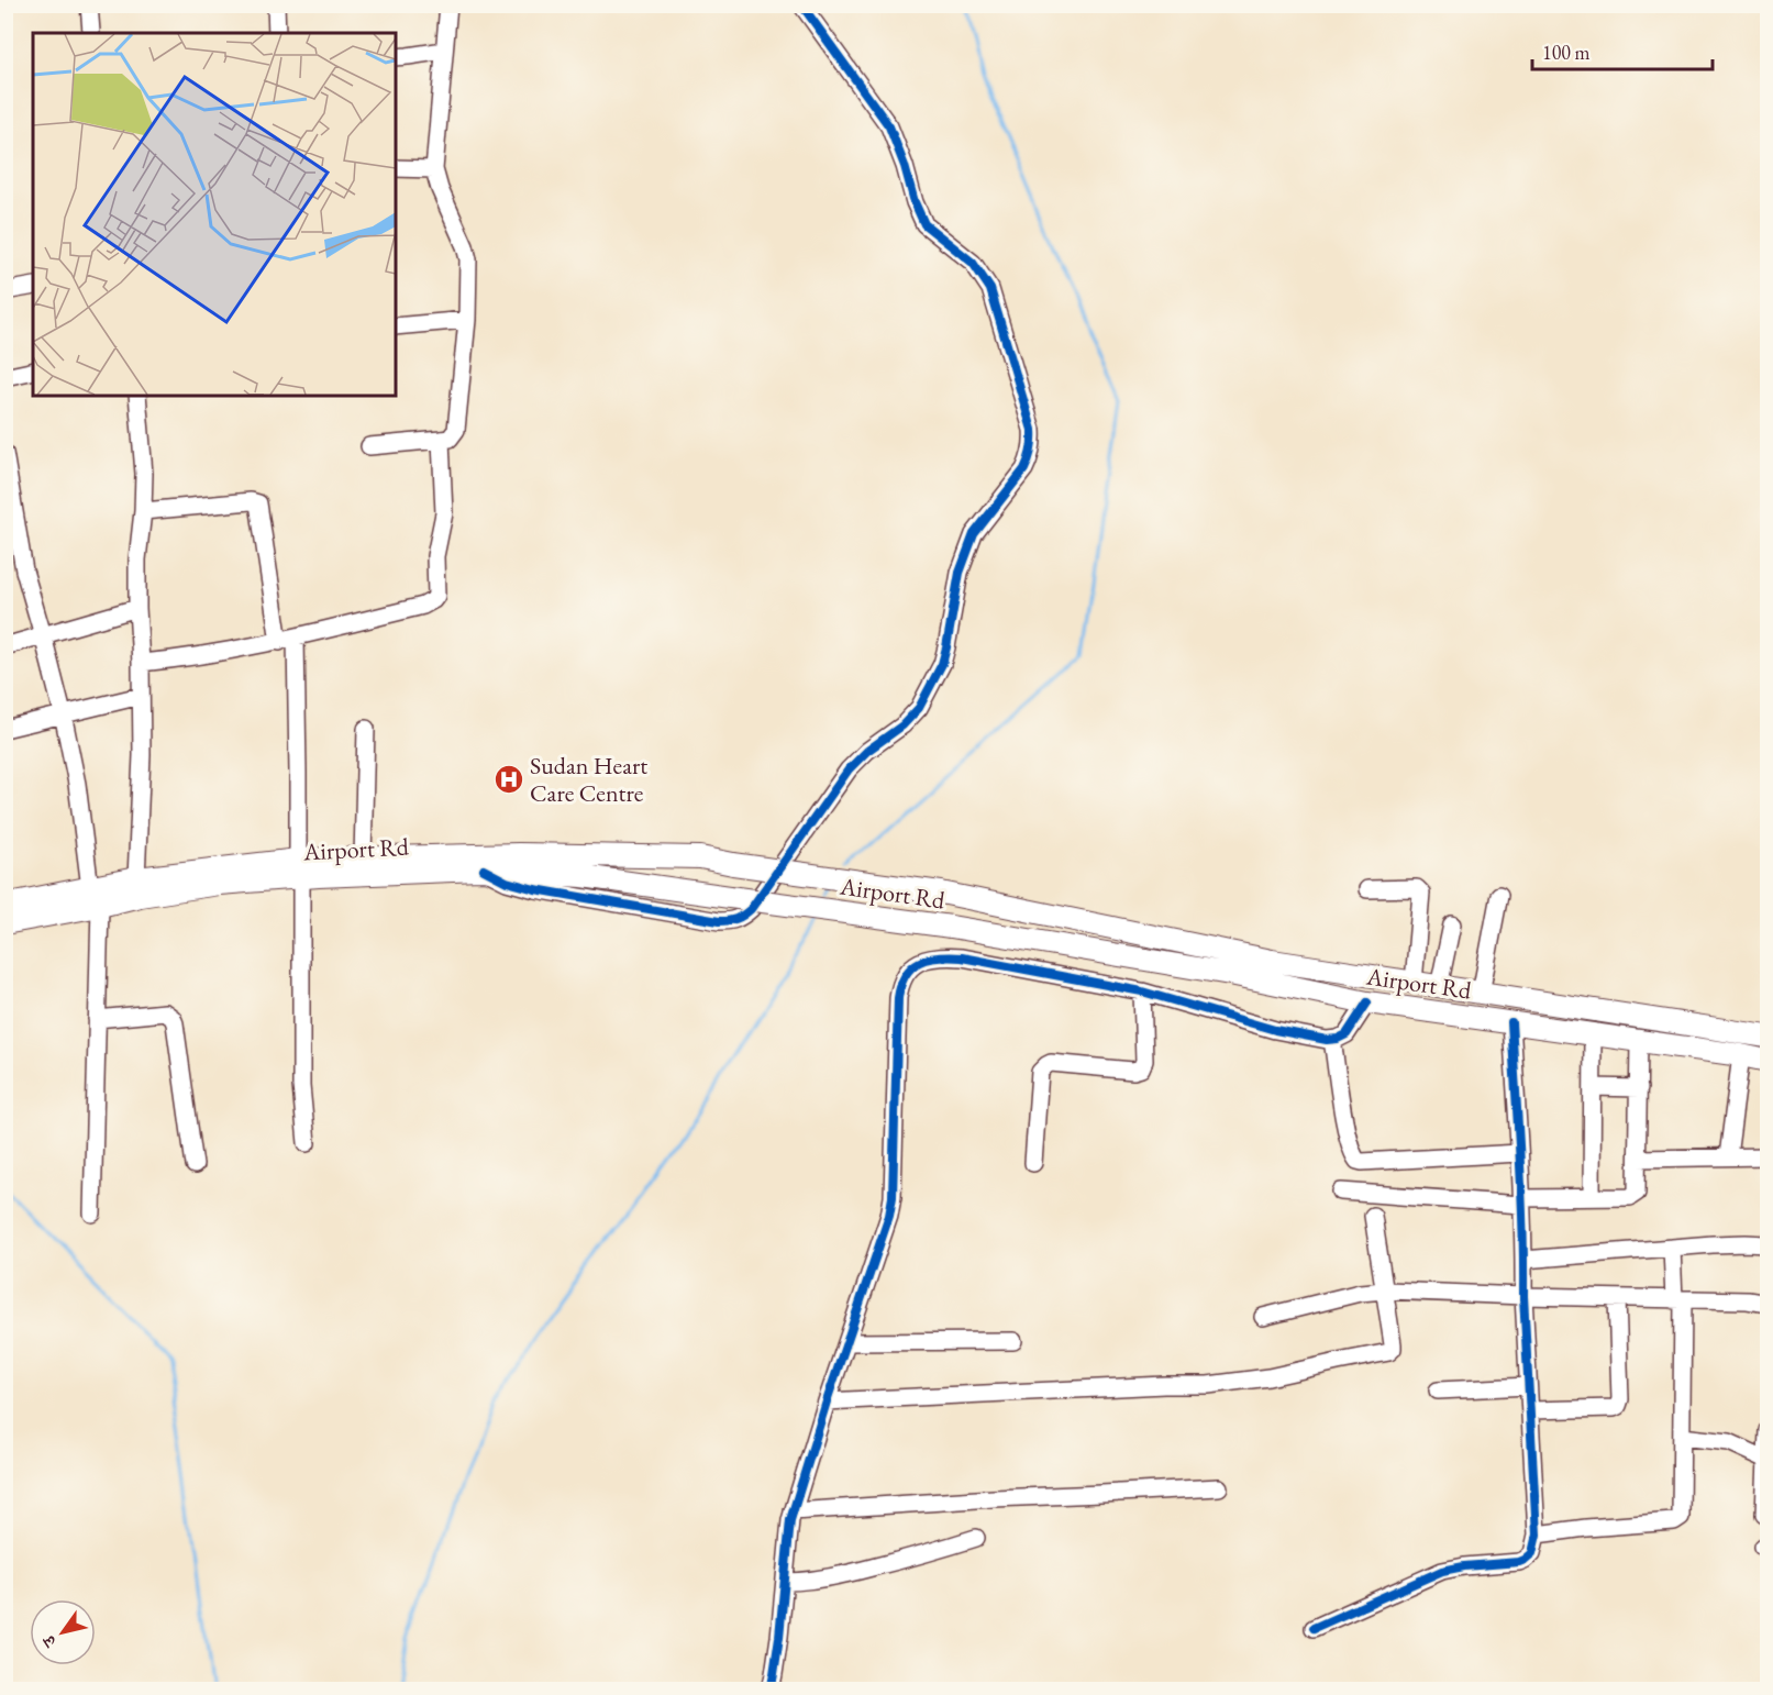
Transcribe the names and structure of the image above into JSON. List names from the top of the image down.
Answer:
{
  "streets": {
    "main road": ["Airport Rd"]
  },
  "places": {
    "hospital": ["Sudan Heart Care Centre"]
  },
  "scale_bar": "100 m",
  "north": "bottom left"
}
